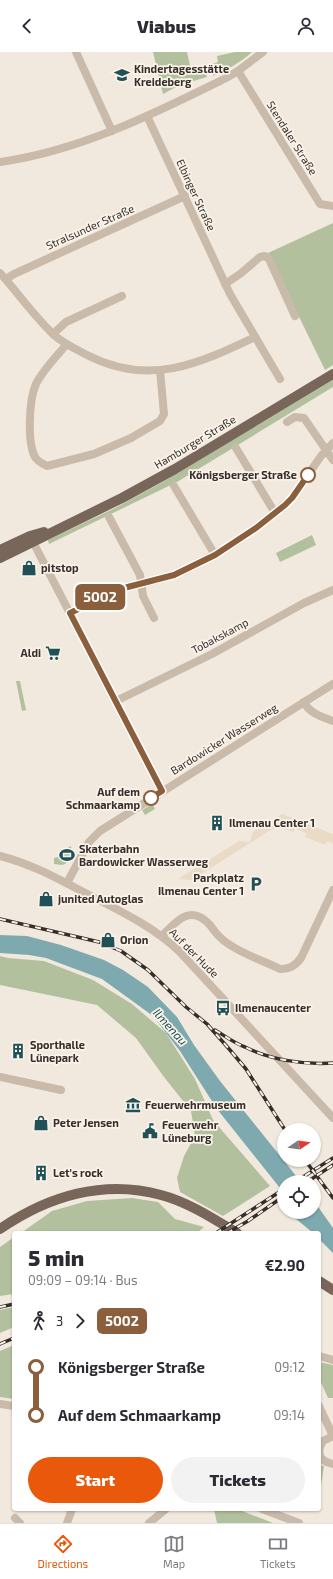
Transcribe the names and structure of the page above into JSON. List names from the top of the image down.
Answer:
{
  "streets": {
    "main road": ["Hamburger Straße"],
    "street": [
      "Stendaler Straße",
      "Elbinger Straße",
      "Stralsunder Straße",
      "Tobakskamp",
      "Bardowicker Wasserweg",
      "Auf der Hude"
    ]
  },
  "crossings": [
    ["Elbinger Straße", "Stralsunder Straße"],
    ["Bardowicker Wasserweg", "Auf der Hude"]
  ],
  "water": ["Ilmenau"],
  "places": {
    "school or university": ["Kindertagesstätte Kreideberg"],
    "other": ["Königsberger Straße", "Auf dem Schmaarkamp"],
    "shop": [
      "pitstop",
      "junited Autoglas",
      "Orion",
      "Peter Jensen"
    ],
    "supermarket": ["Aldi"],
    "building": ["Ilmenau Center 1", "Sporthalle Lünepark", "Let’s rock"],
    "sports": ["Skaterbahn Bardowicker Wasserweg"],
    "parking": ["Parkplatz Ilmenau Center 1"],
    "bus stop": ["Ilmenaucenter"],
    "museum": ["Feuerwehrmuseum"],
    "public building": ["Feuerwehr Lüneburg"]
  },
  "lines": ["bus line 5002"],
  "north": "right",
  "page": {
    "header": "Viabus",
    "on_map": "5002",
    "heading": ["5 min", "09:09 – 09:14 · Bus", "€2.90"],
    "legs": ["3", "5002"],
    "list": [
      {
        "name": "Königsberger Straße",
        "value": "09:12"
      },
      {
        "name": "Auf dem Schmaarkamp",
        "value": "09:14"
      }
    ],
    "buttons": ["Start", "Tickets"],
    "tabs": ["Directions", "Map", "Tickets"]
  }
}
